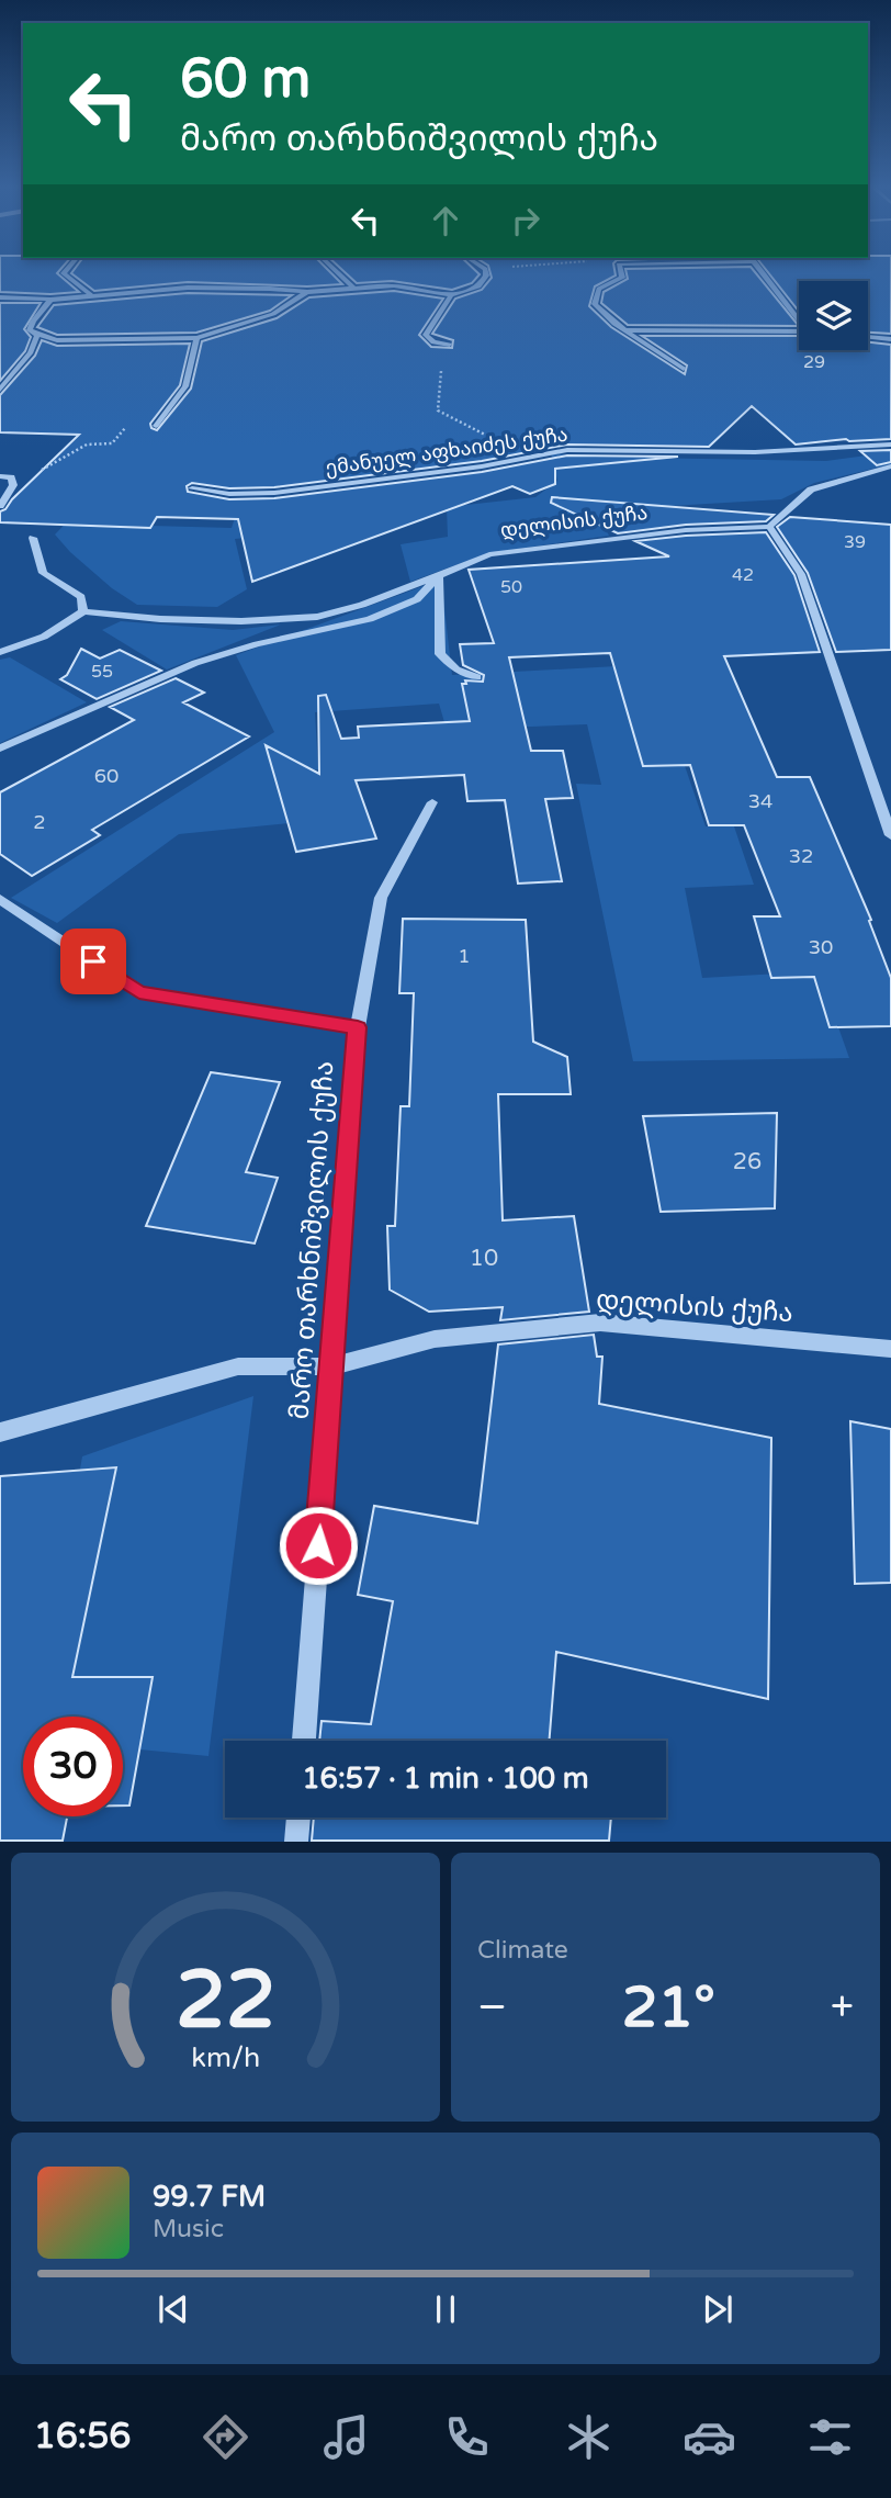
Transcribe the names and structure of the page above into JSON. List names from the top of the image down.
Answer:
{
  "streets": {
    "street": ["ემანუელ აფხაიძეს ქუჩა", "დელისის ქუჩა", "მარო თარხნიშვილის ქუჩა"]
  },
  "crossings": [
    ["დელისის ქუჩა", "მარო თარხნიშვილის ქუჩა"]
  ],
  "house_numbers": [
    "29",
    "39",
    "42",
    "50",
    "55",
    "60",
    "34",
    "2",
    "32",
    "30",
    "1",
    "26",
    "10"
  ],
  "page": {
    "turn": ["60 m", "მარო თარხნიშვილის ქუჩა"],
    "limit": "30",
    "trip": "16:57 · 1 min · 100 m",
    "tile": "Climate",
    "heat": ["−", "21°", "+"],
    "song": ["99.7 FM", "Music"],
    "tabs": "16:56",
    "gauge": ["22", "km/h"]
  }
}
